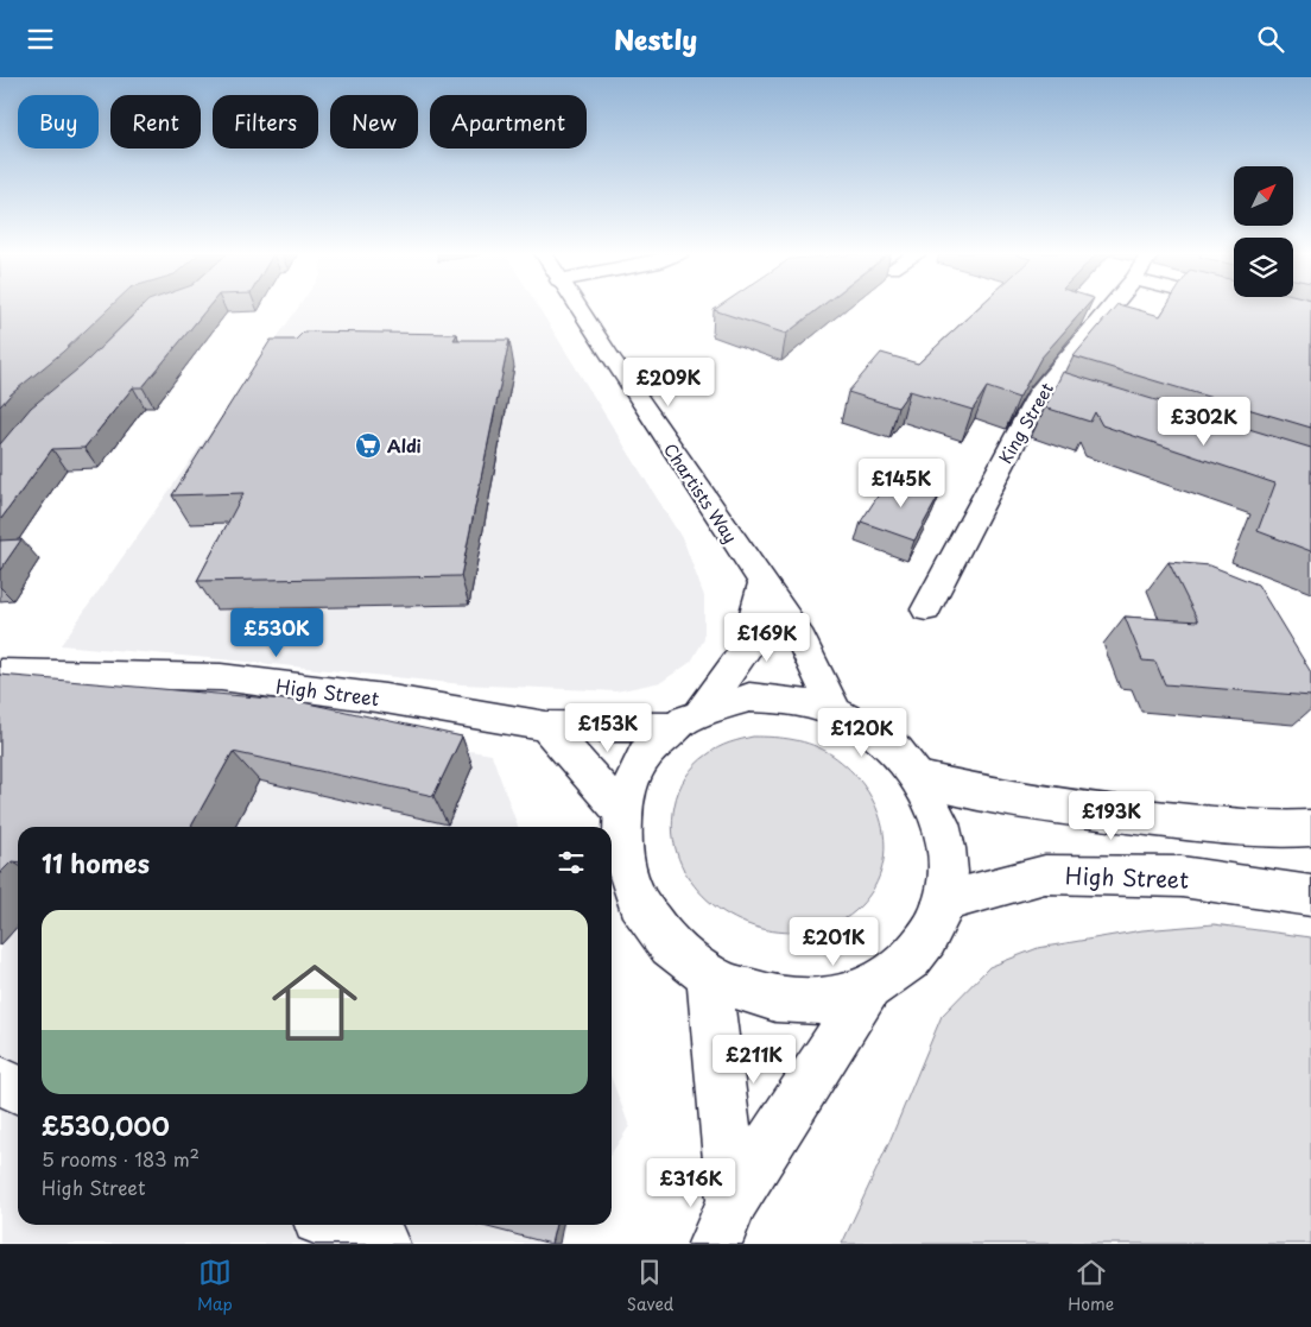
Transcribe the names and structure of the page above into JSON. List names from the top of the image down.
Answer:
{
  "streets": {
    "street": ["King Street", "Chartists Way", "High Street"]
  },
  "places": {
    "supermarket": ["Aldi"]
  },
  "north": "top right",
  "page": {
    "header": "Nestly",
    "chip": [
      "Buy",
      "Rent",
      "Filters",
      "New",
      "Apartment"
    ],
    "price": [
      "£209K",
      "£302K",
      "£145K",
      "£530K",
      "£169K",
      "£153K",
      "£120K",
      "£193K",
      "£201K",
      "£211K",
      "£316K"
    ],
    "heading": "11 homes",
    "list": [
      {
        "name": "£530,000",
        "note": "5 rooms · 183 m² · High Street"
      }
    ],
    "tabs": ["Map", "Saved", "Home"]
  }
}
